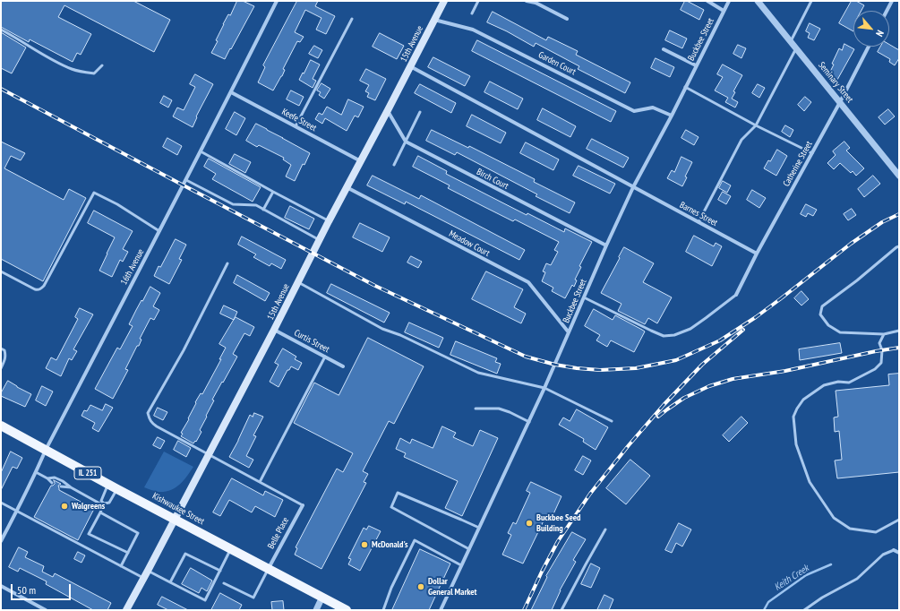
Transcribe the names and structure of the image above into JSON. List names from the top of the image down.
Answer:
{
  "streets": {
    "main road": ["15th Avenue", "IL 251", "Kishwaukee Street"],
    "street": [
      "Buckbee Street",
      "Garden Court",
      "Seminary Street",
      "Keefe Street",
      "Catherine Street",
      "Birch Court",
      "Barnes Street",
      "Meadow Court",
      "16th Avenue",
      "Curtis Street",
      "Belle Place"
    ]
  },
  "crossings": [
    ["Buckbee Street", "Garden Court"],
    ["Buckbee Street", "Birch Court"],
    ["Buckbee Street", "Barnes Street"],
    ["Buckbee Street", "Meadow Court"],
    ["15th Avenue", "Garden Court"],
    ["15th Avenue", "Keefe Street"],
    ["15th Avenue", "Meadow Court"],
    ["15th Avenue", "Curtis Street"],
    ["15th Avenue", "Kishwaukee Street"],
    ["Seminary Street", "Catherine Street"],
    ["Keefe Street", "16th Avenue"],
    ["Catherine Street", "Barnes Street"],
    ["16th Avenue", "Kishwaukee Street"],
    ["Kishwaukee Street", "Belle Place"]
  ],
  "water": ["Keith Creek"],
  "places": [
    "Walgreens",
    "Buckbee Seed Building",
    "McDonald's",
    "Dollar General Market"
  ],
  "scale_bar": "50 m",
  "north": "bottom right"
}
